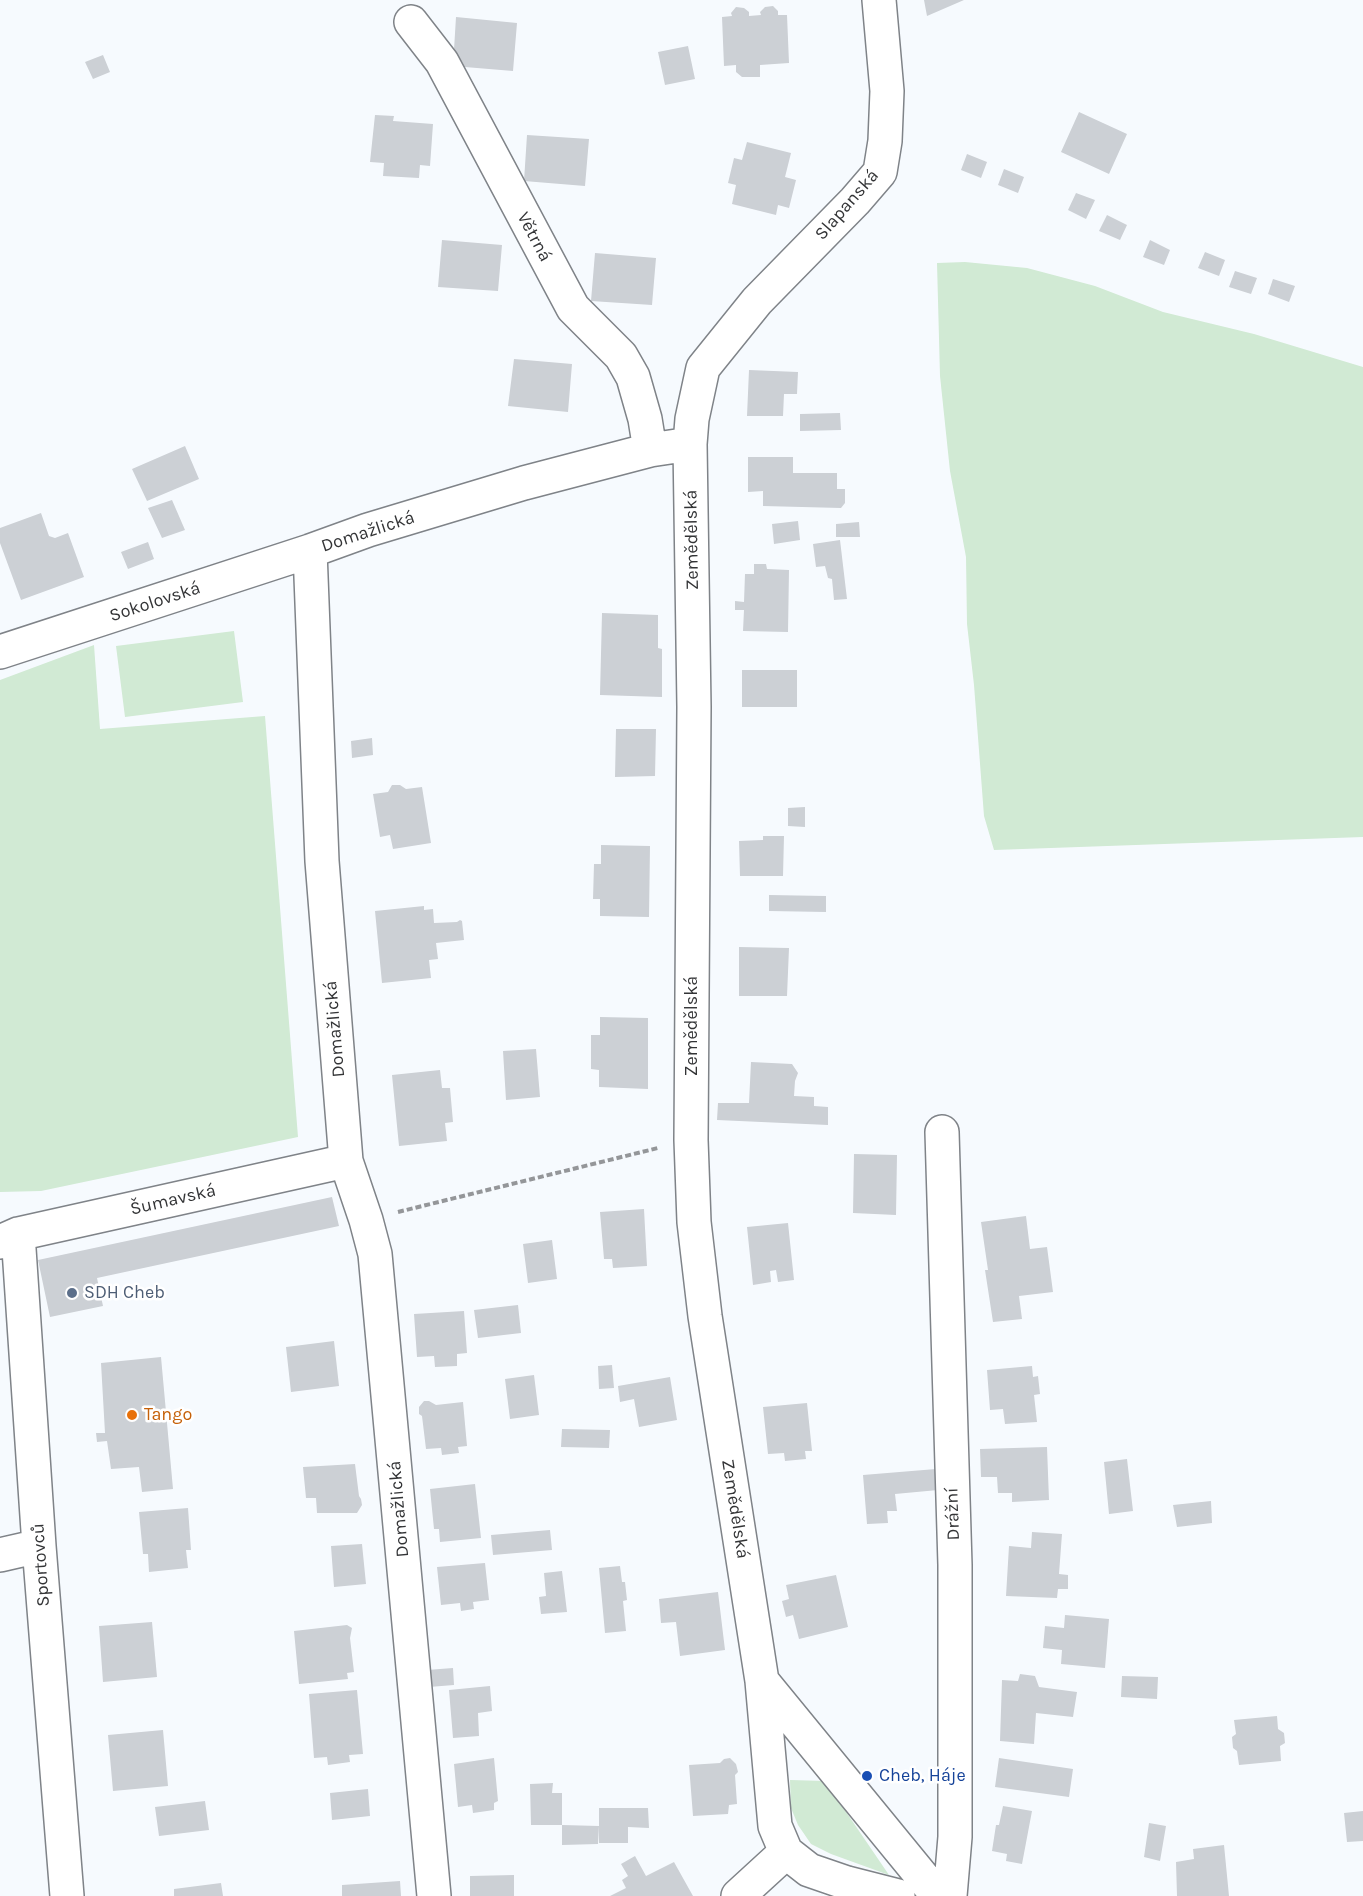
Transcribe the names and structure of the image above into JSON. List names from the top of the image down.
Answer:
{
  "streets": {
    "street": [
      "Slapanská",
      "Větrná",
      "Domažlická",
      "Zemědělská",
      "Sokolovská",
      "Šumavská",
      "Drážní",
      "Sportovců"
    ]
  },
  "crossings": [
    ["Slapanská", "Zemědělská"],
    ["Větrná", "Domažlická"],
    ["Domažlická", "Zemědělská"],
    ["Domažlická", "Sokolovská"],
    ["Domažlická", "Šumavská"],
    ["Šumavská", "Sportovců"]
  ],
  "places": ["SDH Cheb", "Tango", "Cheb, Háje"]
}
